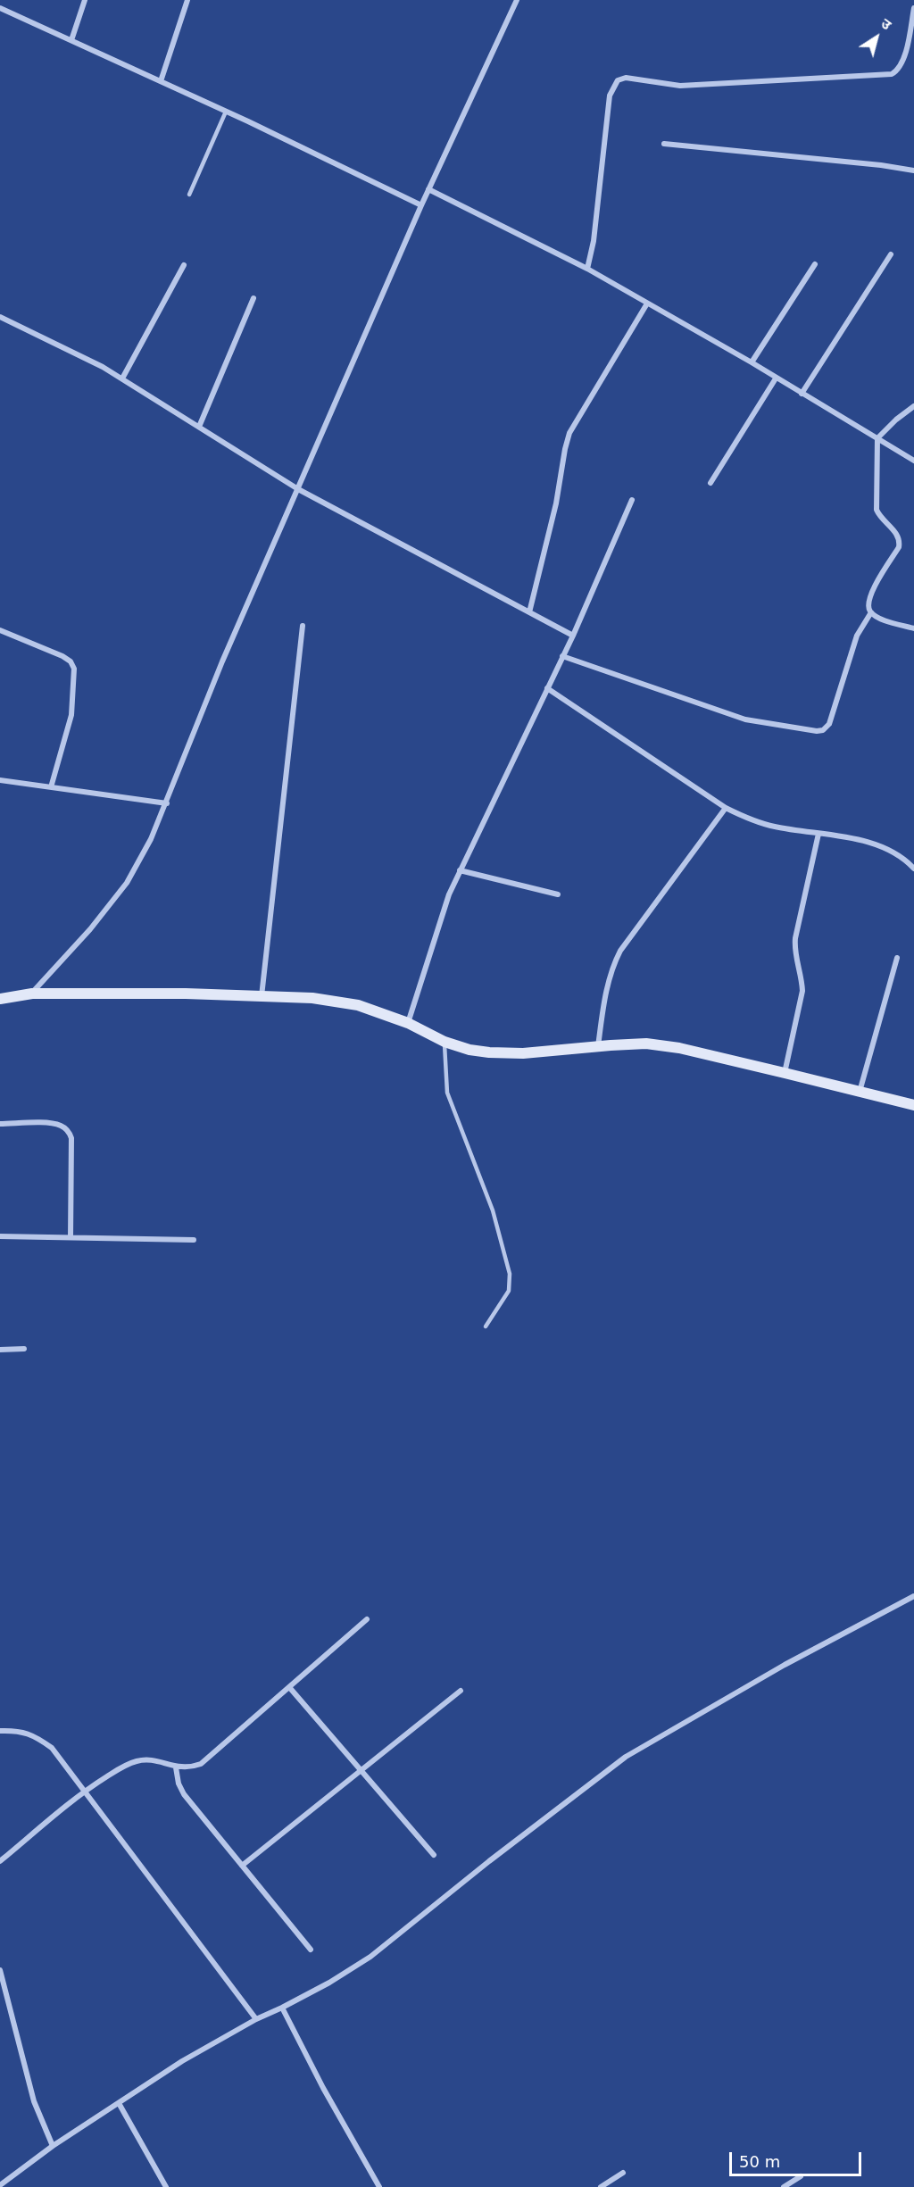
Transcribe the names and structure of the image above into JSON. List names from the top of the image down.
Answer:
{
  "scale_bar": "50 m",
  "north": "top right"
}
